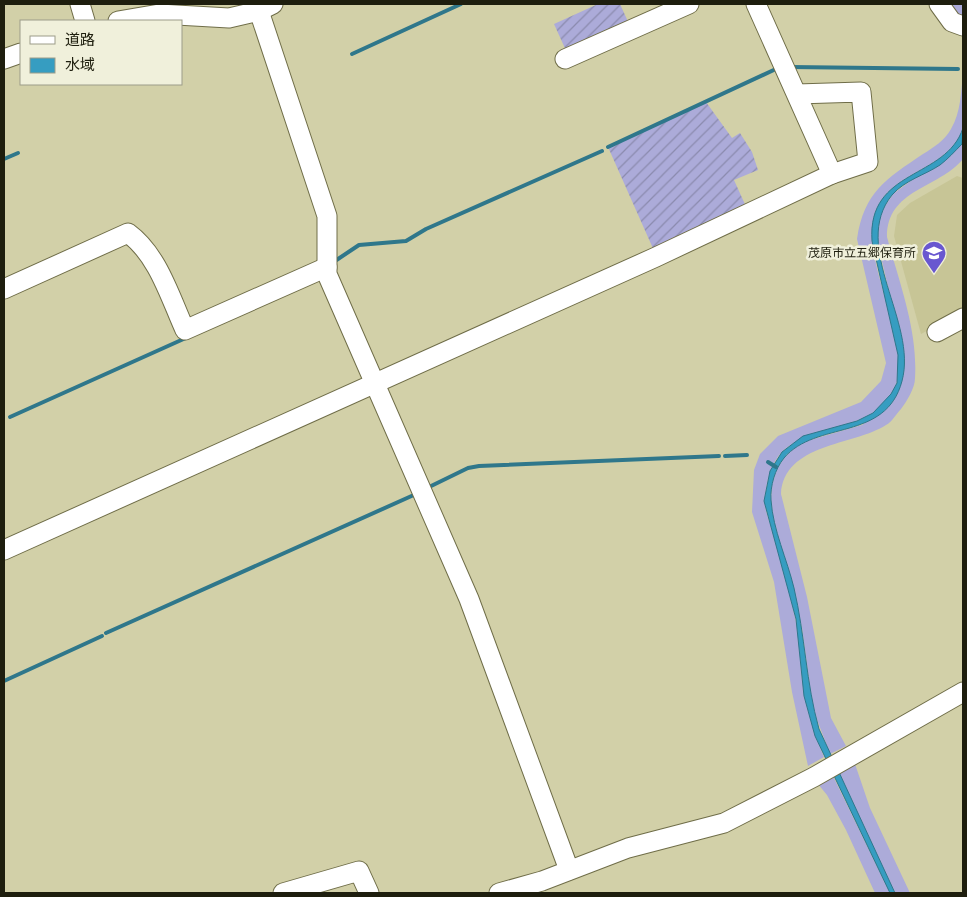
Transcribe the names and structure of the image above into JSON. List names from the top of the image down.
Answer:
{
  "places": {
    "school or university": ["茂原市立五郷保育所"]
  },
  "legend": ["道路", "水域"]
}
